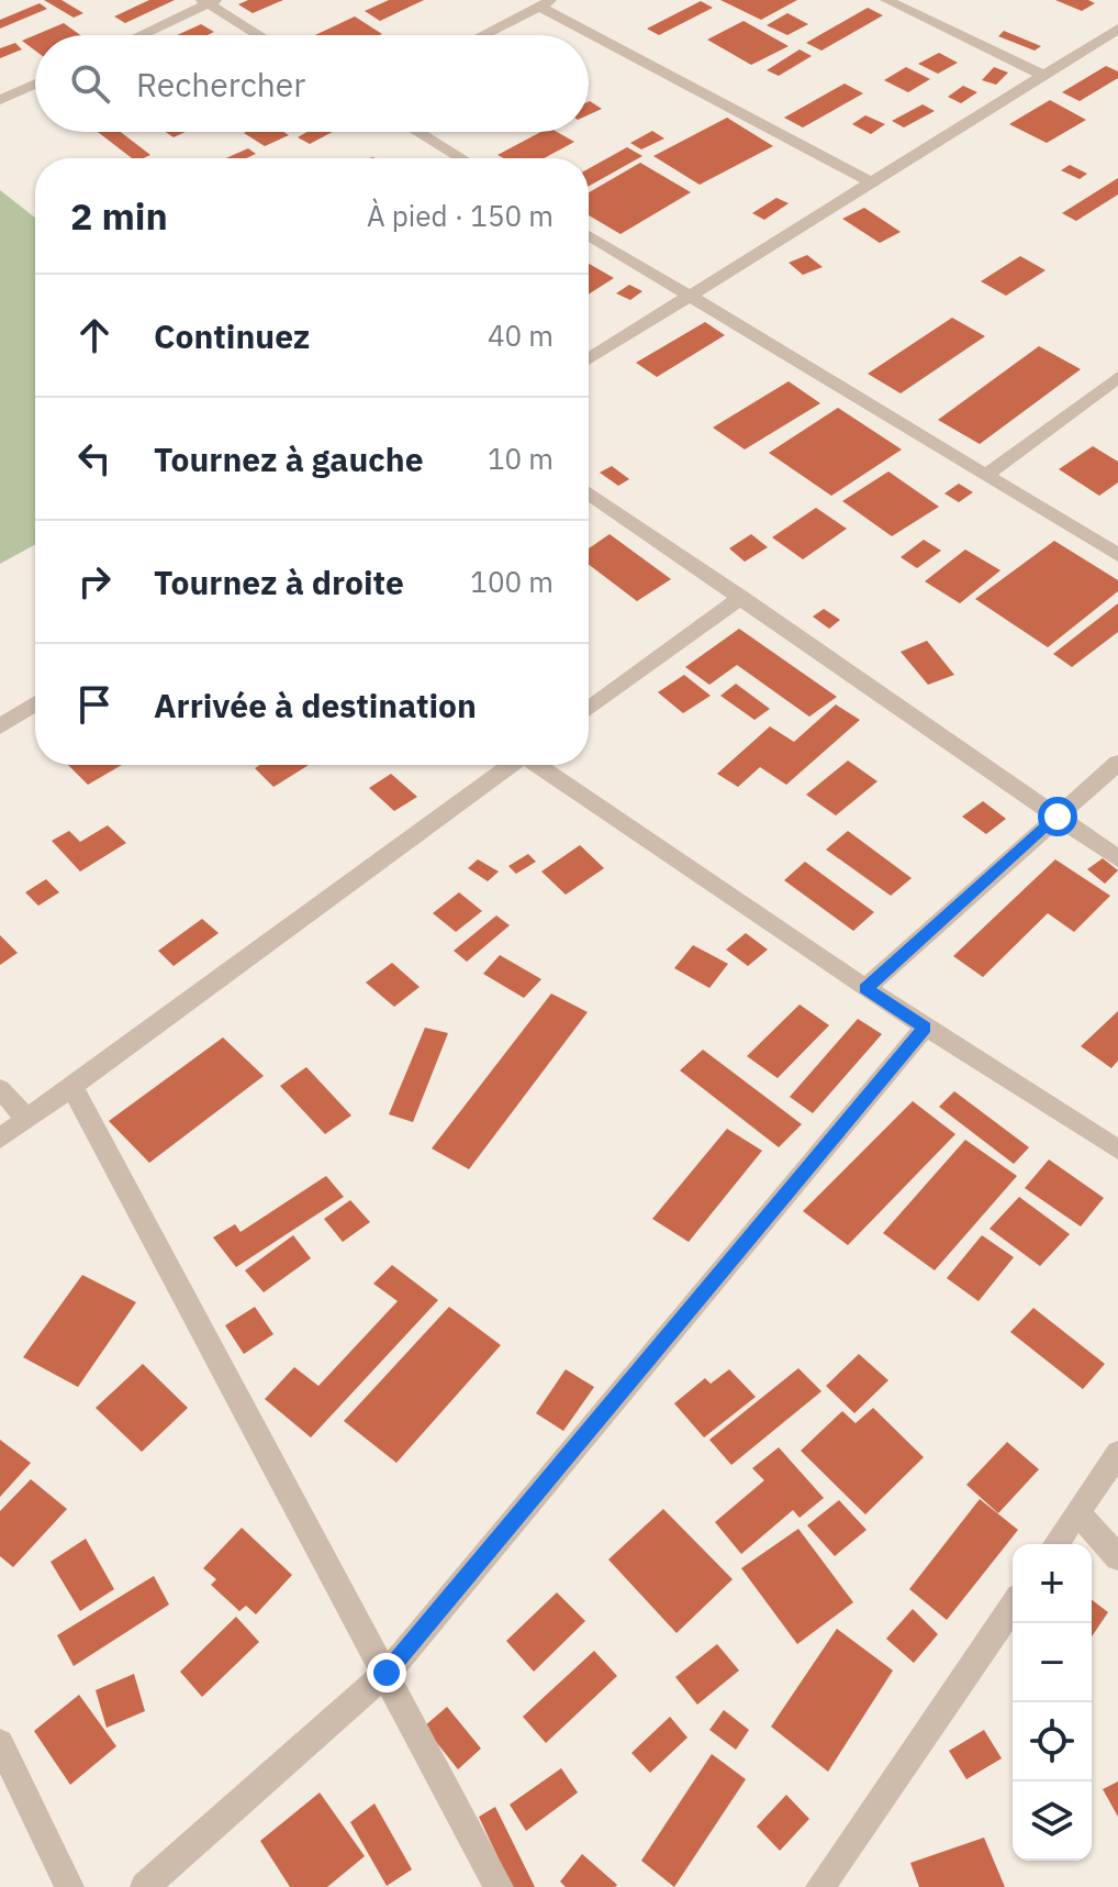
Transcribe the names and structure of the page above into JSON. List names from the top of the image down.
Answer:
{
  "page": {
    "search": "Rechercher",
    "heading": ["2 min", "À pied · 150 m"],
    "list": [
      ["Continuez", "40 m"],
      ["Tournez à gauche", "10 m"],
      ["Tournez à droite", "100 m"],
      "Arrivée à destination"
    ],
    "map_buttons": ["+", "−"]
  }
}
